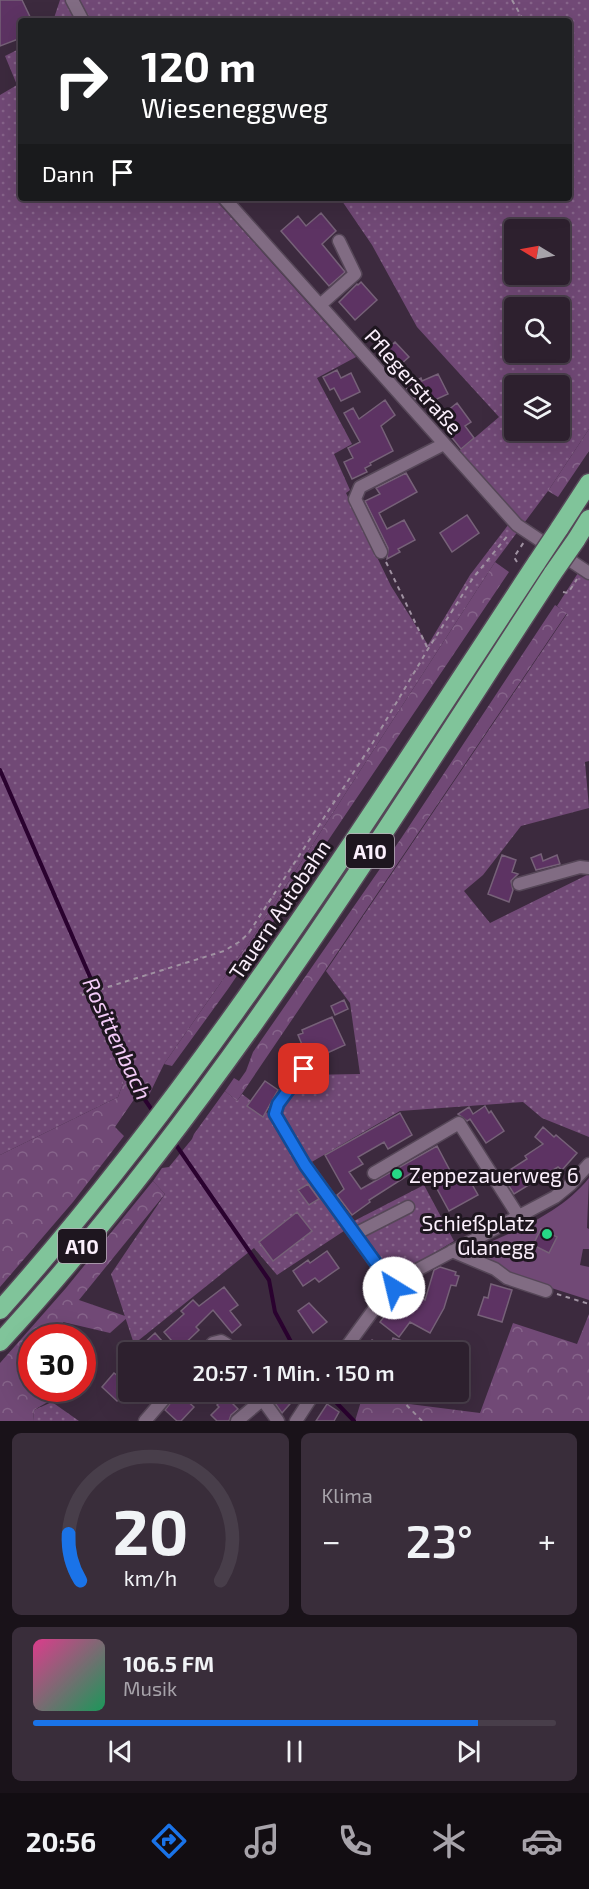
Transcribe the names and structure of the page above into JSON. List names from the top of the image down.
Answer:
{
  "streets": {
    "highway": ["A10", "Tauern Autobahn"],
    "street": ["Pflegerstraße"]
  },
  "water": ["Rosittenbach"],
  "places": ["Zeppezauerweg 6", "Schießplatz Glanegg"],
  "north": "left",
  "page": {
    "turn": ["120 m", "Wieseneggweg"],
    "then": "Dann",
    "limit": "30",
    "trip": "20:57 · 1 Min. · 150 m",
    "tile": "Klima",
    "heat": ["−", "23°", "+"],
    "song": ["106.5 FM", "Musik"],
    "tabs": "20:56",
    "gauge": ["20", "km/h"]
  }
}
